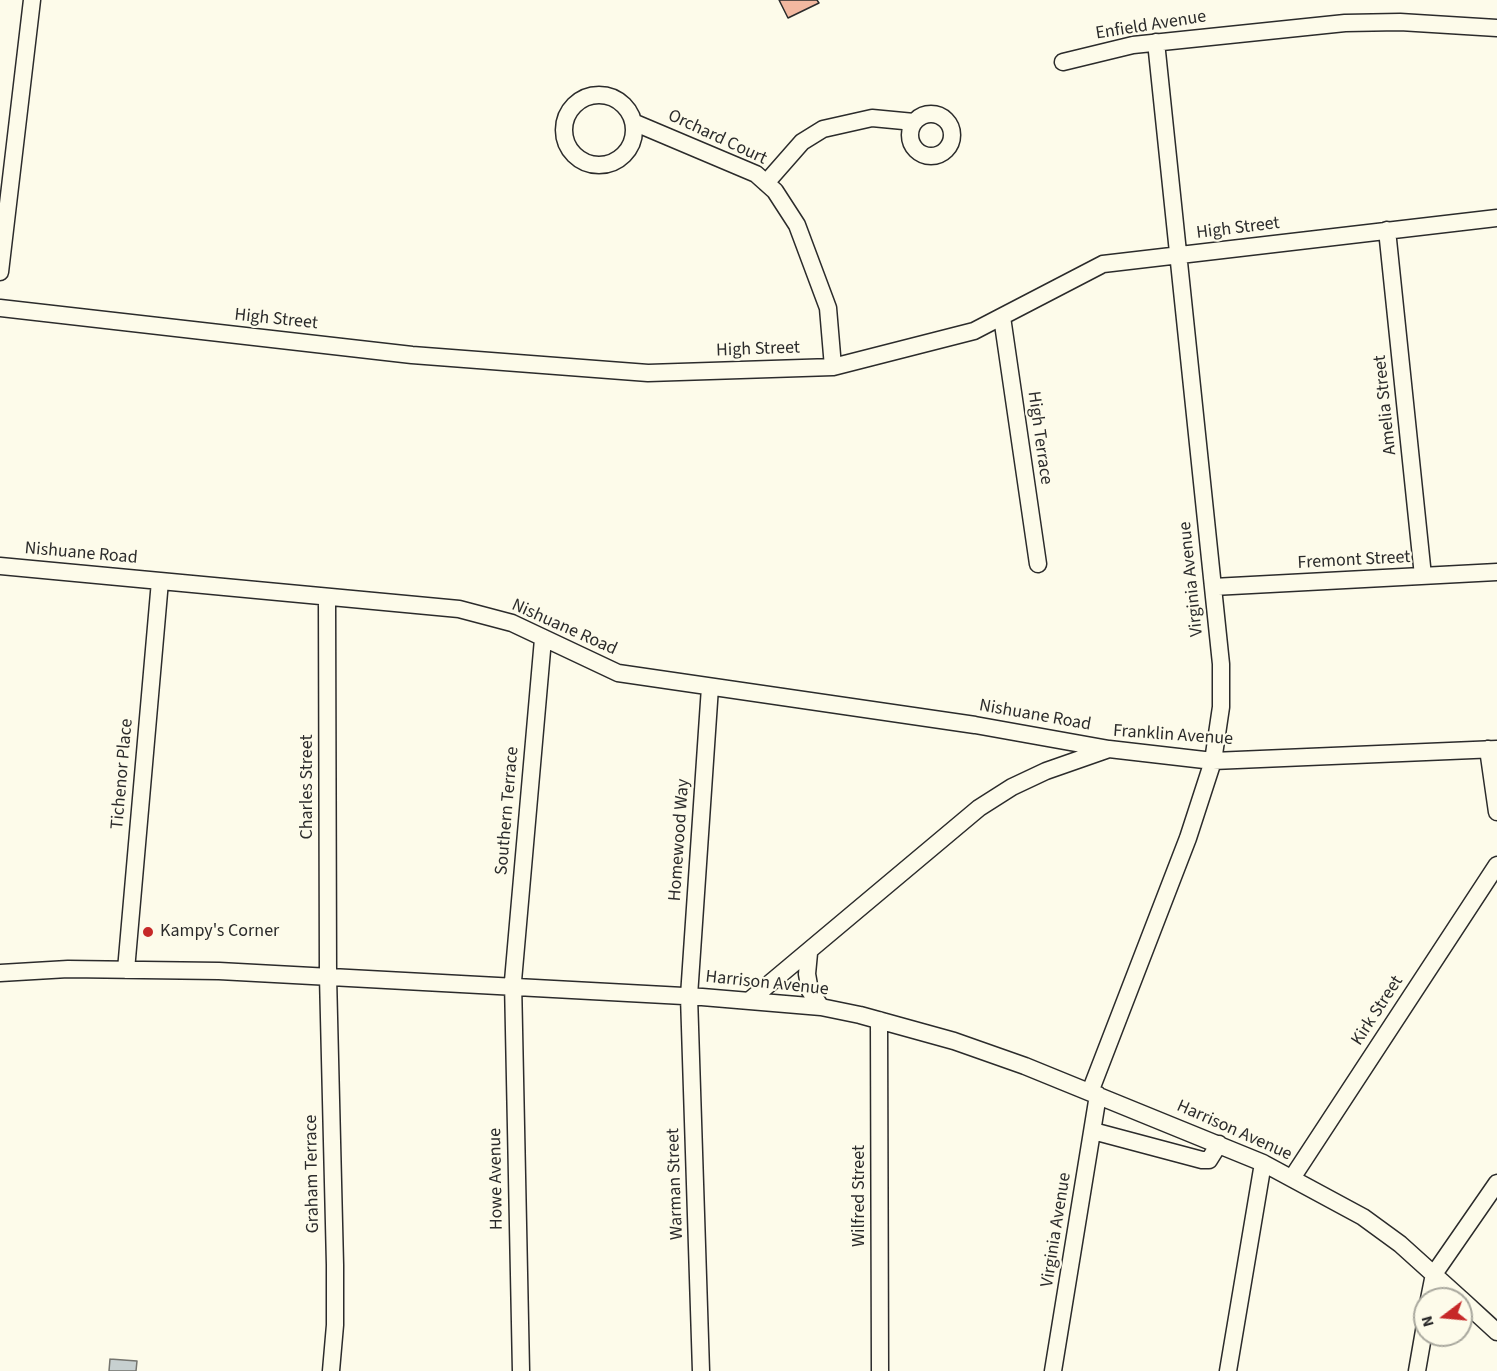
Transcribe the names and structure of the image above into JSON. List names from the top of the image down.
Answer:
{
  "streets": {
    "street": [
      "Enfield Avenue",
      "Orchard Court",
      "High Street",
      "Amelia Street",
      "High Terrace",
      "Nishuane Road",
      "Fremont Street",
      "Virginia Avenue",
      "Franklin Avenue",
      "Tichenor Place",
      "Charles Street",
      "Southern Terrace",
      "Homewood Way",
      "Harrison Avenue",
      "Kirk Street",
      "Graham Terrace",
      "Howe Avenue",
      "Warman Street",
      "Wilfred Street"
    ]
  },
  "crossings": [
    ["Enfield Avenue", "Virginia Avenue"],
    ["Orchard Court", "High Street"],
    ["High Street", "Amelia Street"],
    ["High Street", "High Terrace"],
    ["High Street", "Virginia Avenue"],
    ["Amelia Street", "Fremont Street"],
    ["Nishuane Road", "Franklin Avenue"],
    ["Nishuane Road", "Tichenor Place"],
    ["Nishuane Road", "Charles Street"],
    ["Nishuane Road", "Southern Terrace"],
    ["Nishuane Road", "Homewood Way"],
    ["Fremont Street", "Virginia Avenue"],
    ["Virginia Avenue", "Franklin Avenue"],
    ["Virginia Avenue", "Harrison Avenue"],
    ["Franklin Avenue", "Harrison Avenue"],
    ["Tichenor Place", "Harrison Avenue"],
    ["Charles Street", "Harrison Avenue"],
    ["Charles Street", "Graham Terrace"],
    ["Southern Terrace", "Harrison Avenue"],
    ["Southern Terrace", "Howe Avenue"],
    ["Homewood Way", "Harrison Avenue"],
    ["Homewood Way", "Warman Street"],
    ["Harrison Avenue", "Kirk Street"],
    ["Harrison Avenue", "Graham Terrace"],
    ["Harrison Avenue", "Howe Avenue"],
    ["Harrison Avenue", "Warman Street"],
    ["Harrison Avenue", "Wilfred Street"]
  ],
  "places": ["Kampy's Corner"],
  "north": "left"
}
